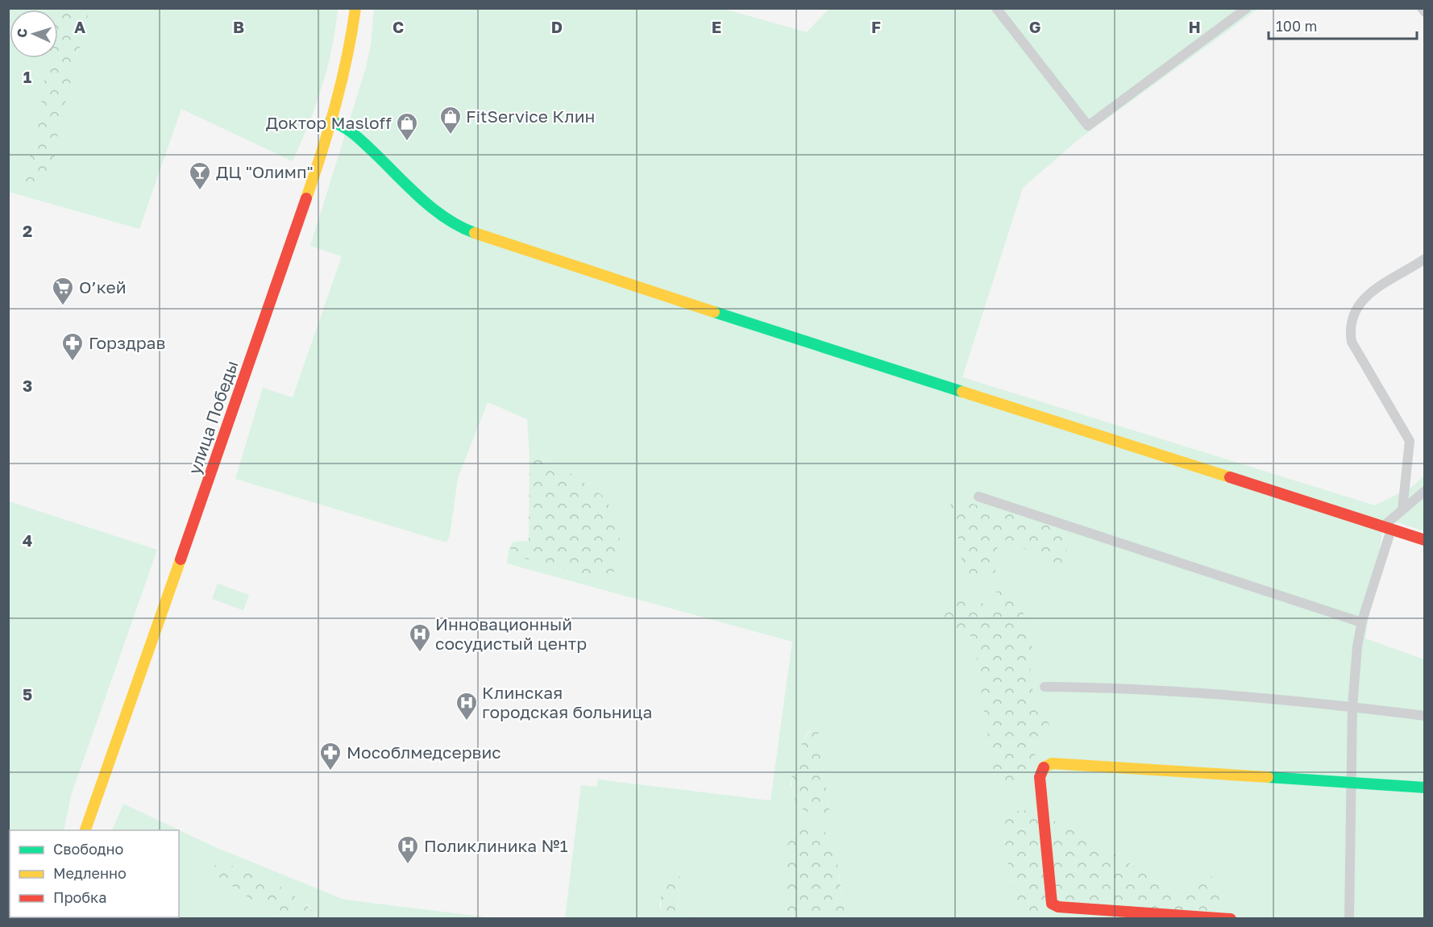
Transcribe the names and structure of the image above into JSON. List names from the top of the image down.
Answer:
{
  "streets": {
    "street": ["улица Победы"]
  },
  "places": {
    "shop": ["FitService Клин", "Доктор Masloff"],
    "bar": ["ДЦ \"Олимп\""],
    "supermarket": ["О’кей"],
    "pharmacy": ["Горздрав", "Мособлмедсервис"],
    "hospital": ["Инновационный сосудистый центр", "Клинская городская больница", "Поликлиника №1"]
  },
  "legend": ["Свободно", "Медленно", "Пробка"],
  "scale_bar": "100 m",
  "north": "left",
  "grid": {
    "columns": [
      "A",
      "B",
      "C",
      "D",
      "E",
      "F",
      "G",
      "H"
    ],
    "rows": [
      "1",
      "2",
      "3",
      "4",
      "5"
    ]
  }
}
